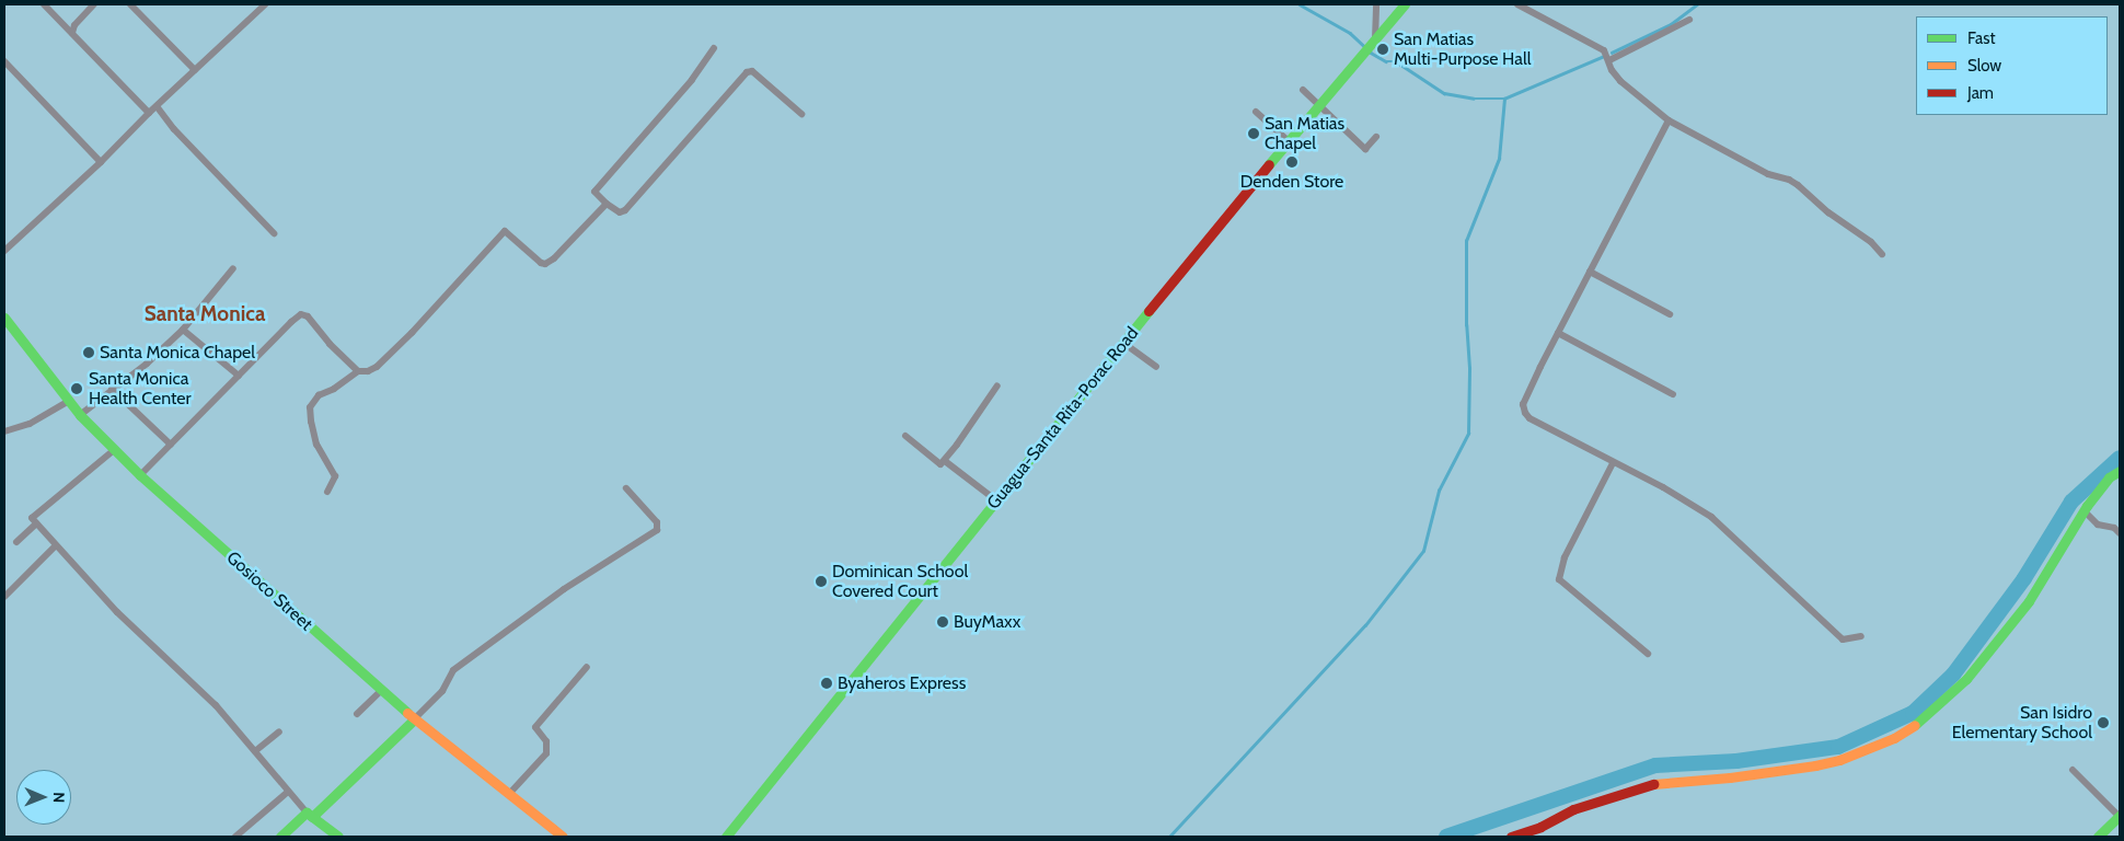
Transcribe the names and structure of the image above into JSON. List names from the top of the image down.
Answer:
{
  "streets": {
    "street": ["Guagua-Santa Rita-Porac Road", "Gosioco Street"]
  },
  "districts": ["Santa Monica"],
  "places": [
    "San Matias Multi-Purpose Hall",
    "San Matias Chapel",
    "Denden Store",
    "Santa Monica Chapel",
    "Santa Monica Health Center",
    "Dominican School Covered Court",
    "BuyMaxx",
    "Byaheros Express",
    "San Isidro Elementary School"
  ],
  "legend": ["Fast", "Slow", "Jam"],
  "north": "right"
}
